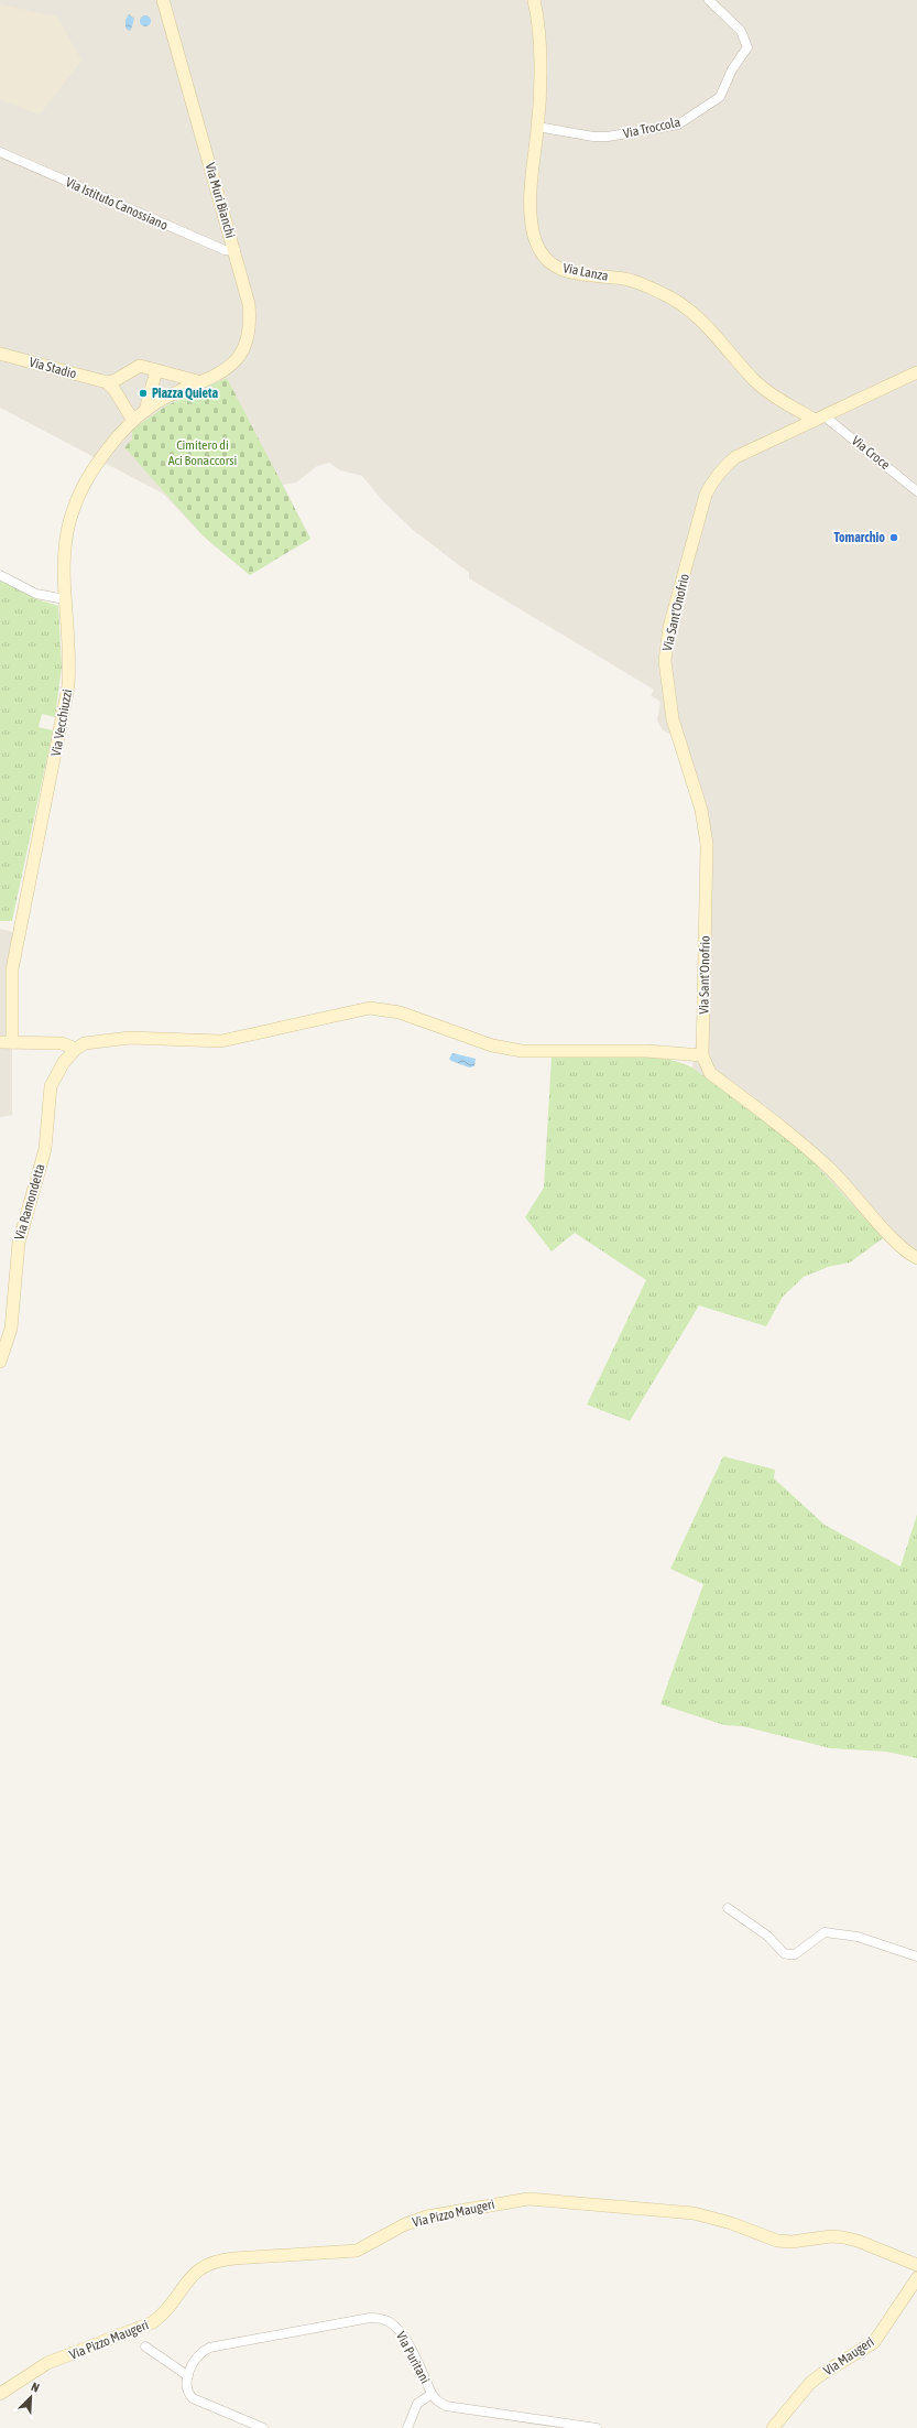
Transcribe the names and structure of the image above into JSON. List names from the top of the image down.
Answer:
{
  "streets": {
    "main road": [
      "Via Muri Bianchi",
      "Via Lanza",
      "Via Stadio",
      "Via Sant'Onofrio",
      "Via Vecchiuzzi",
      "Via Ramondetta",
      "Via Pizzo Maugeri",
      "Via Maugeri"
    ],
    "street": [
      "Via Troccola",
      "Via Istituto Canossiano",
      "Via Croce",
      "Via Puritani"
    ]
  },
  "crossings": [
    ["Via Troccola", "Via Lanza"],
    ["Via Muri Bianchi", "Via Istituto Canossiano"],
    ["Via Muri Bianchi", "Via Vecchiuzzi"],
    ["Via Lanza", "Via Croce"],
    ["Via Lanza", "Via Sant'Onofrio"],
    ["Via Croce", "Via Sant'Onofrio"]
  ],
  "parks": ["Cimitero di Aci Bonaccorsi"],
  "places": ["Piazza Quieta", "Tomarchio"],
  "north": "top right"
}
